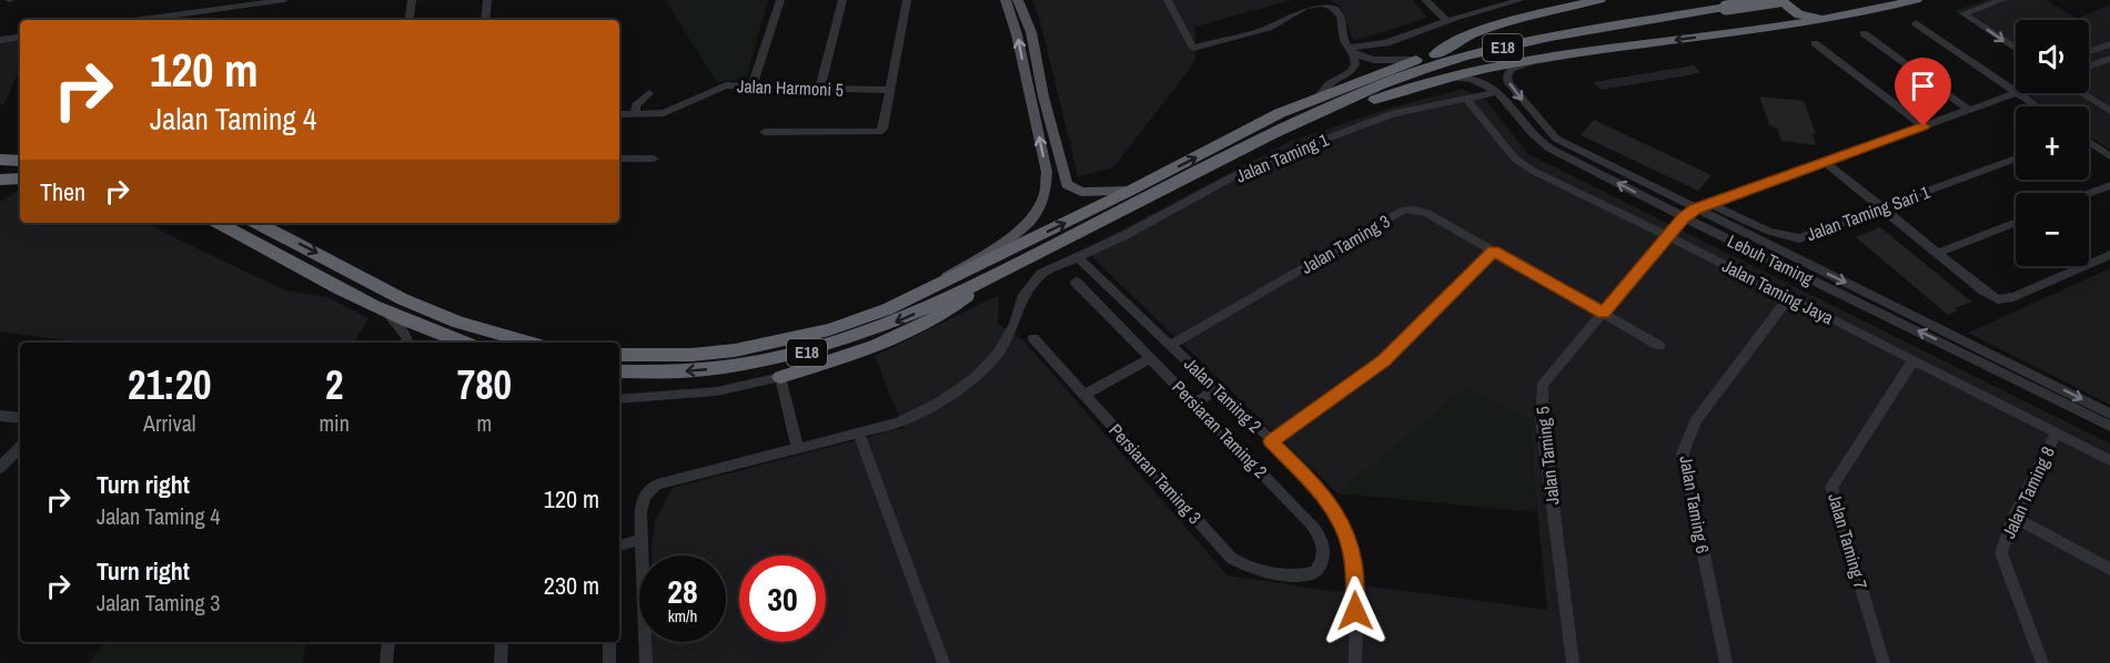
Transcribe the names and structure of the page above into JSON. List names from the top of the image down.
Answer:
{
  "streets": {
    "highway": ["E18"],
    "street": [
      "Jalan Harmoni 5",
      "Jalan Taming 1",
      "Jalan Taming Sari 1",
      "Jalan Taming 3",
      "Lebuh Taming",
      "Jalan Taming Jaya",
      "Jalan Taming 2",
      "Persiaran Taming 2",
      "Jalan Taming 5",
      "Persiaran Taming 3",
      "Jalan Taming 8",
      "Jalan Taming 6",
      "Jalan Taming 7"
    ]
  },
  "crossings": [
    ["Jalan Taming 1", "Lebuh Taming"],
    ["Jalan Taming 1", "Jalan Taming Jaya"],
    ["Jalan Taming 1", "Jalan Taming 2"],
    ["Jalan Taming 3", "Jalan Taming 2"],
    ["Jalan Taming 3", "Jalan Taming 5"],
    ["Lebuh Taming", "Jalan Taming 5"],
    ["Jalan Taming Jaya", "Jalan Taming 5"],
    ["Jalan Taming Jaya", "Jalan Taming 8"],
    ["Jalan Taming Jaya", "Jalan Taming 6"],
    ["Jalan Taming Jaya", "Jalan Taming 7"],
    ["Persiaran Taming 2", "Persiaran Taming 3"]
  ],
  "page": {
    "map_buttons": ["+", "−"],
    "turn": ["120 m", "Jalan Taming 4"],
    "then": "Then",
    "eta": [
      "21:20",
      "Arrival",
      "2",
      "min",
      "780",
      "m"
    ],
    "list": [
      {
        "name": "Turn right",
        "note": "Jalan Taming 4",
        "value": "120 m"
      },
      {
        "name": "Turn right",
        "note": "Jalan Taming 3",
        "value": "230 m"
      }
    ],
    "speed": "28 km/h",
    "limit": "30"
  }
}
